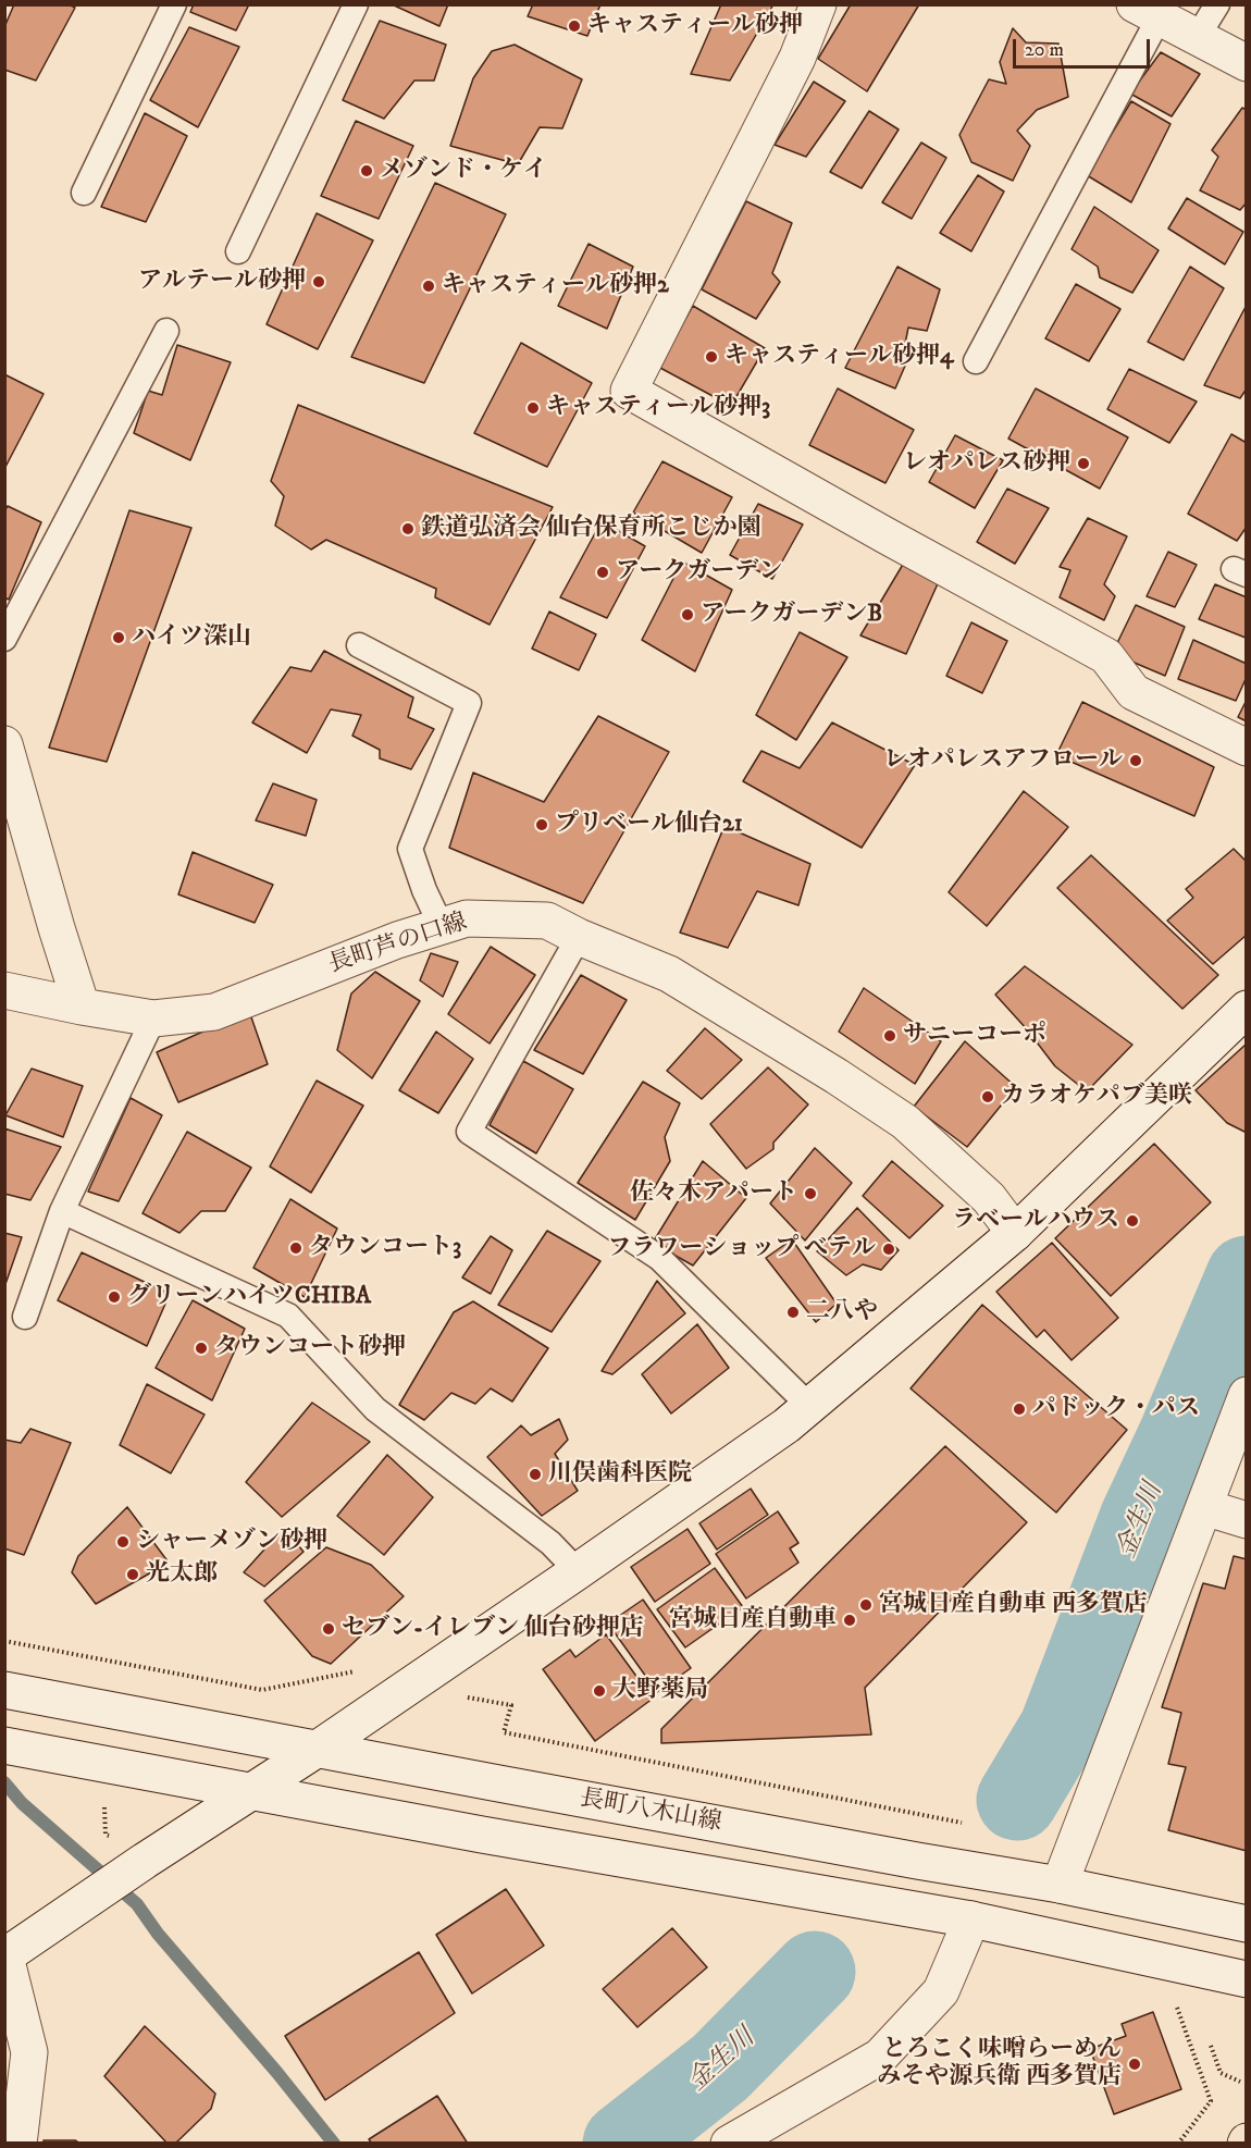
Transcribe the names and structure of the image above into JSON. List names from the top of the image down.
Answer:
{
  "streets": {
    "street": ["長町芦の口線", "長町八木山線"]
  },
  "water": ["金生川"],
  "places": [
    "キャスティール砂押",
    "メゾンド・ケイ",
    "アルテール砂押",
    "キャスティール砂押2",
    "キャスティール砂押4",
    "キャスティール砂押3",
    "レオパレス砂押",
    "鉄道弘済会 仙台保育所こじか園",
    "アークガーデン",
    "アークガーデンB",
    "ハイツ深山",
    "レオパレスアフロール",
    "プリベール仙台21",
    "サニーコーポ",
    "カラオケパブ美咲",
    "佐々木アパート",
    "ラベールハウス",
    "タウンコート3",
    "フラワーショップ べテル",
    "グリーンハイツCHIBA",
    "二八や",
    "タウンコート砂押",
    "パドック・パス",
    "川俣歯科医院",
    "シャーメゾン砂押",
    "光太郎",
    "宮城日産自動車 西多賀店",
    "宮城日産自動車",
    "セブン-イレブン 仙台砂押店",
    "大野薬局",
    "とろこく味噌らーめん みそや源兵衛 西多賀店"
  ],
  "scale_bar": "20 m"
}
